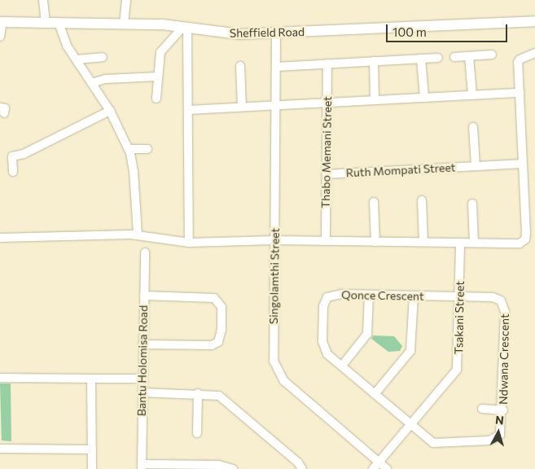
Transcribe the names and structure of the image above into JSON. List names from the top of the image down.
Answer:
{
  "streets": {
    "street": [
      "Sheffield Road",
      "Thabo Memani Street",
      "Ruth Mompati Street",
      "Singolamthi Street",
      "Qonce Crescent",
      "Tsakani Street",
      "Ndwana Crescent",
      "Bantu Holomisa Road"
    ]
  },
  "crossings": [
    ["Sheffield Road", "Singolamthi Street"],
    ["Thabo Memani Street", "Ruth Mompati Street"],
    ["Singolamthi Street", "Tsakani Street"],
    ["Qonce Crescent", "Tsakani Street"],
    ["Qonce Crescent", "Ndwana Crescent"],
    ["Tsakani Street", "Ndwana Crescent"]
  ],
  "scale_bar": "100 m",
  "north": "top"
}
